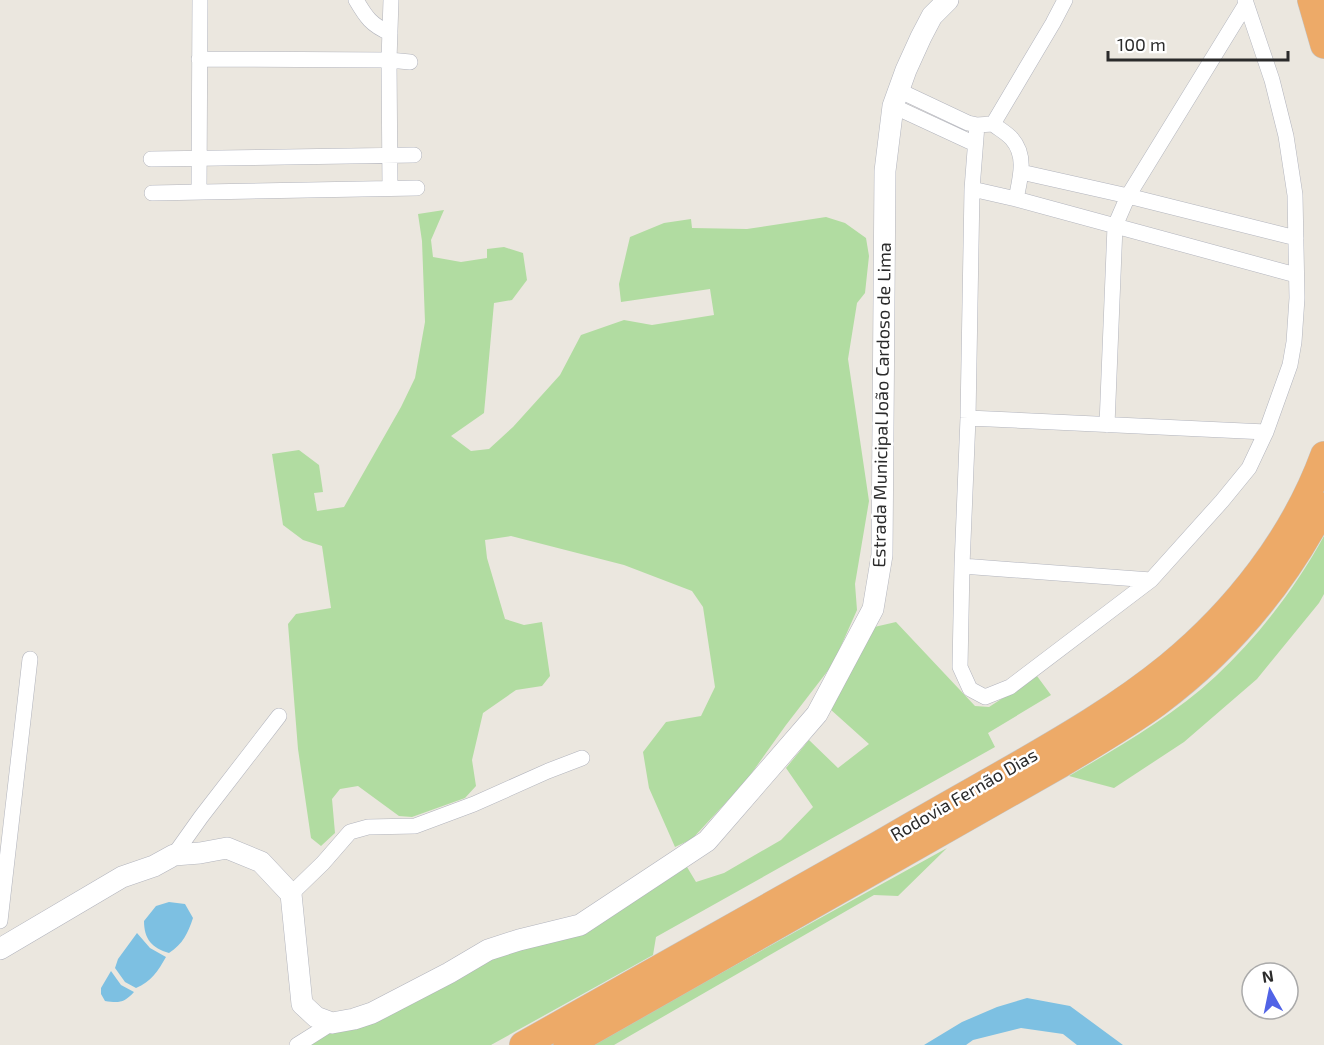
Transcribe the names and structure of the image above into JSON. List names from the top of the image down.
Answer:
{
  "streets": {
    "highway": ["Rodovia Fernão Dias"],
    "street": ["Estrada Municipal João Cardoso de Lima"]
  },
  "scale_bar": "100 m",
  "north": "top"
}
